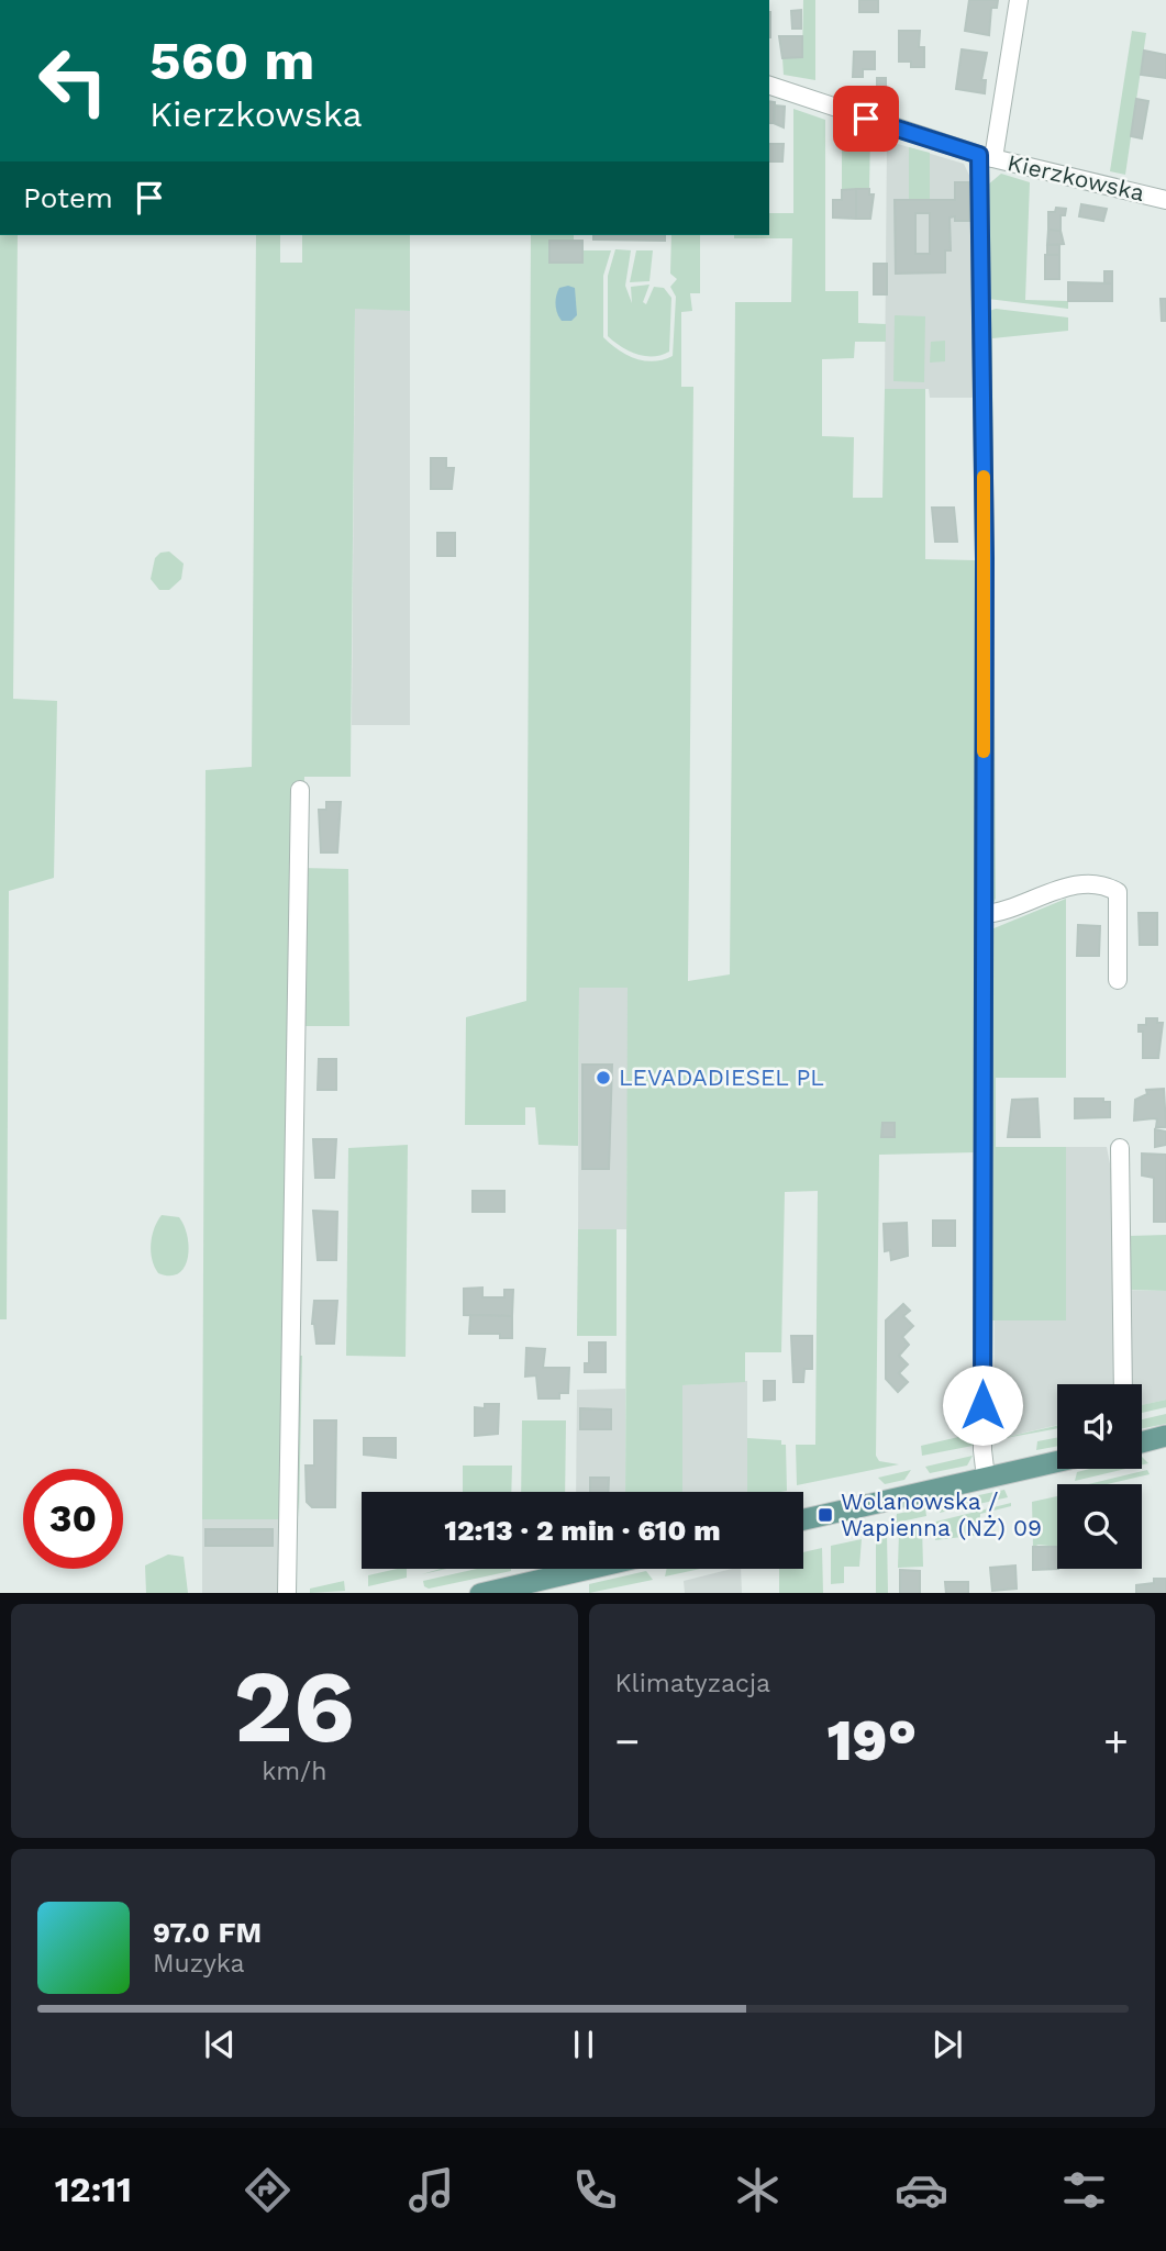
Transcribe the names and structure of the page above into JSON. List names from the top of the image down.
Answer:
{
  "streets": {
    "street": ["Kierzkowska"]
  },
  "places": {
    "other": ["LEVADADIESEL PL"],
    "transit": ["Wolanowska / Wapienna (NŻ) 09"]
  },
  "page": {
    "turn": ["560 m", "Kierzkowska"],
    "then": "Potem",
    "limit": "30",
    "trip": "12:13 · 2 min · 610 m",
    "tile": [
      ["26", "km/h"],
      "Klimatyzacja"
    ],
    "heat": ["−", "19°", "+"],
    "song": ["97.0 FM", "Muzyka"],
    "tabs": "12:11"
  }
}
